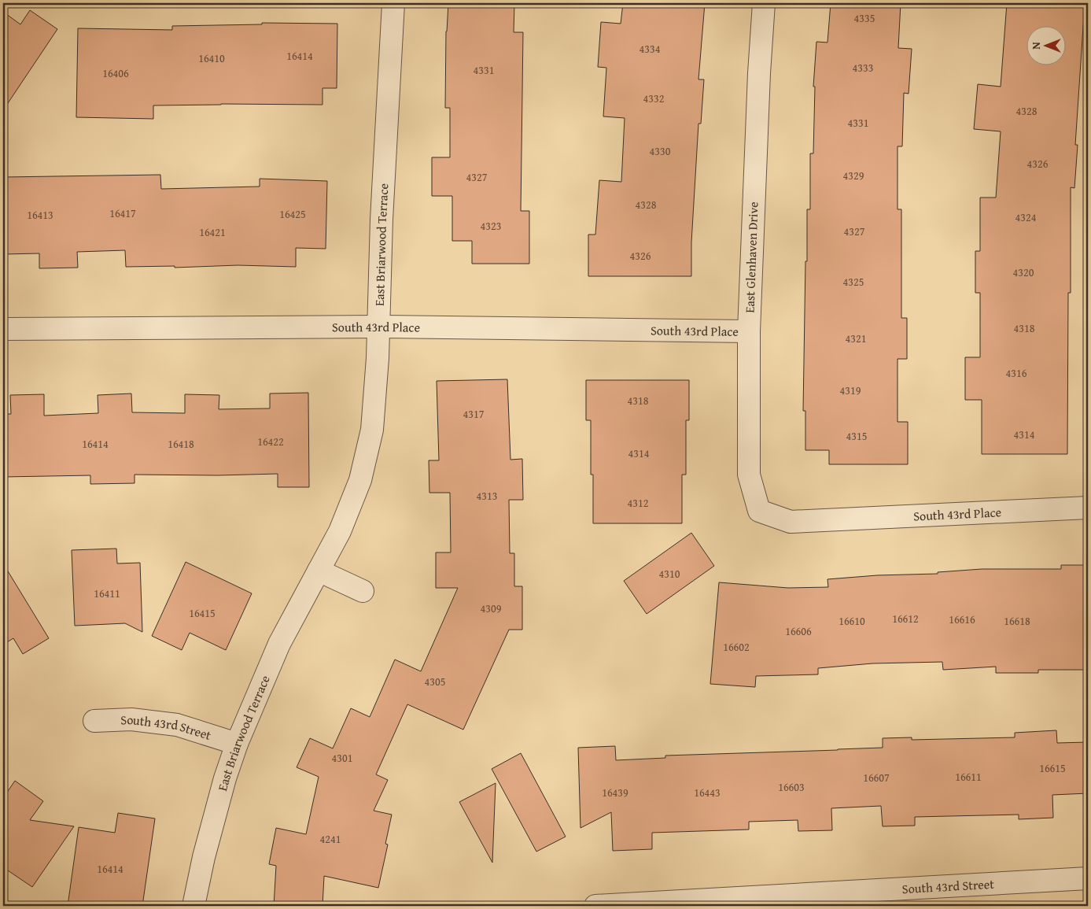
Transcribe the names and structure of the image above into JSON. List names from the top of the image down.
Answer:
{
  "streets": {
    "street": [
      "East Briarwood Terrace",
      "East Glenhaven Drive",
      "South 43rd Place",
      "South 43rd Street"
    ]
  },
  "crossings": [
    ["East Briarwood Terrace", "South 43rd Place"],
    ["East Briarwood Terrace", "South 43rd Street"],
    ["East Glenhaven Drive", "South 43rd Place"]
  ],
  "house_numbers": [
    "4335",
    "4334",
    "16414",
    "16410",
    "4333",
    "4331",
    "16406",
    "4332",
    "4328",
    "4331",
    "4330",
    "4326",
    "4329",
    "4327",
    "4328",
    "16417",
    "16425",
    "16413",
    "4324",
    "4323",
    "4327",
    "16421",
    "4326",
    "4320",
    "4325",
    "4318",
    "4321",
    "4316",
    "4319",
    "4318",
    "4317",
    "4314",
    "4315",
    "16422",
    "16414",
    "16418",
    "4314",
    "4313",
    "4312",
    "4310",
    "16411",
    "4309",
    "16415",
    "16612",
    "16616",
    "16610",
    "16618",
    "16606",
    "16602",
    "4305",
    "4301",
    "16615",
    "16611",
    "16607",
    "16603",
    "16439",
    "16443",
    "4241",
    "16414"
  ],
  "north": "left"
}
